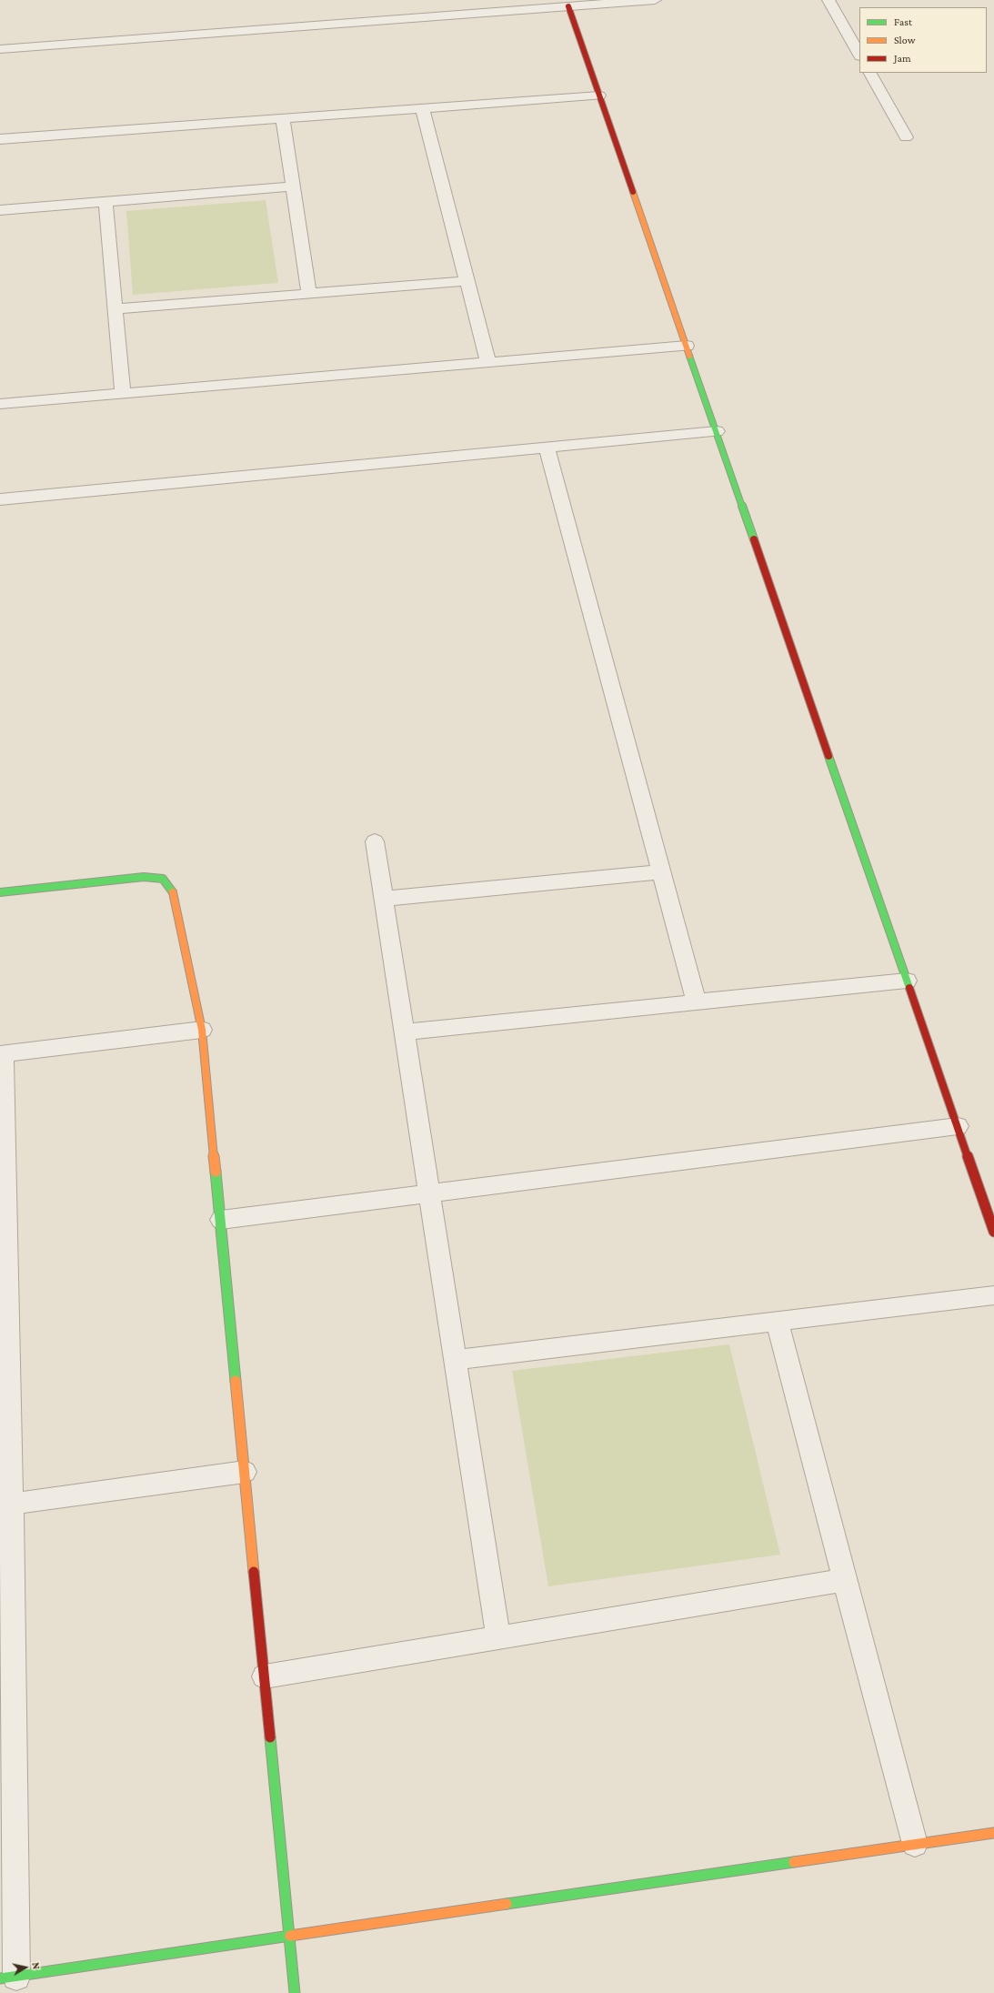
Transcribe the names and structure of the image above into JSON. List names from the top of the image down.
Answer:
{
  "legend": ["Fast", "Slow", "Jam"],
  "north": "right"
}
